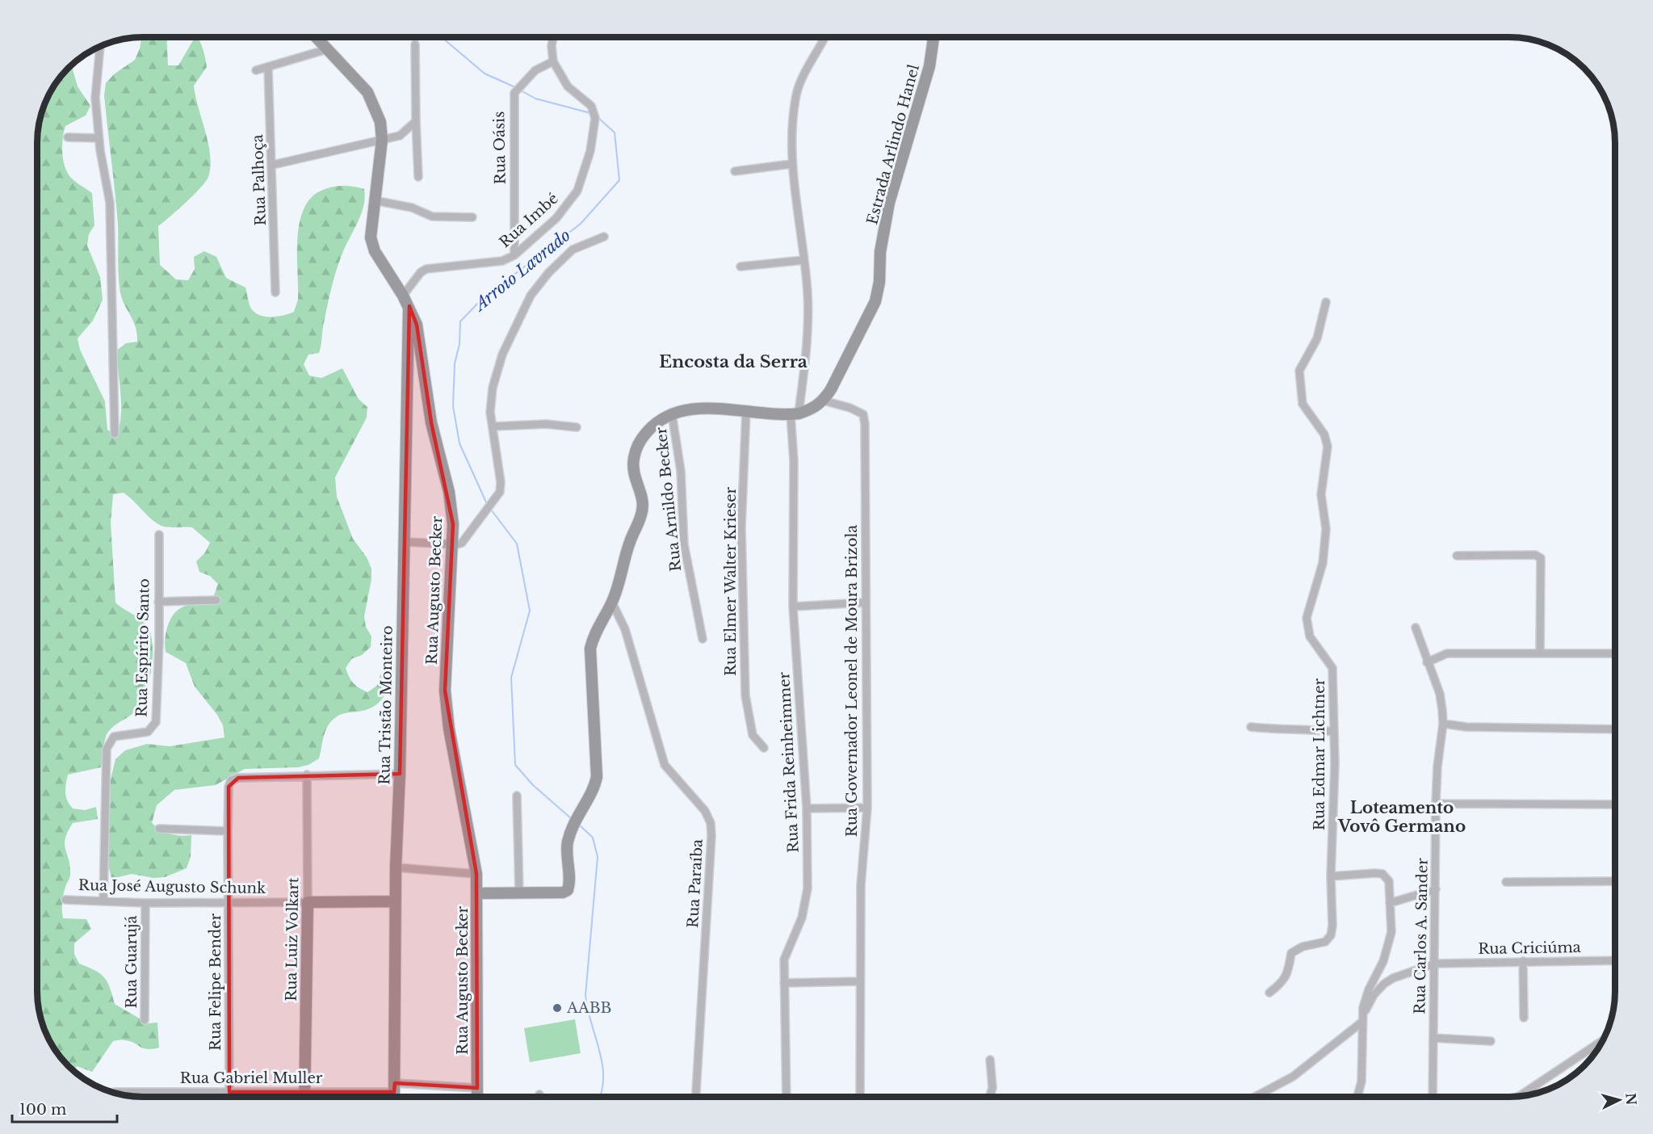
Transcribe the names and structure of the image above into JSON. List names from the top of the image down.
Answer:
{
  "streets": {
    "street": [
      "Estrada Arlindo Hanel",
      "Rua Oásis",
      "Rua Palhoça",
      "Rua Imbé",
      "Rua Arnildo Becker",
      "Rua Elmer Walter Krieser",
      "Rua Augusto Becker",
      "Rua Espírito Santo",
      "Rua Governador Leonel de Moura Brizola",
      "Rua Tristão Monteiro",
      "Rua Edmar Lichtner",
      "Rua Frida Reinheimmer",
      "Rua Paraíba",
      "Rua José Augusto Schunk",
      "Rua Carlos A. Sander",
      "Rua Luiz Volkart",
      "Rua Criciúma",
      "Rua Guarujá",
      "Rua Felipe Bender",
      "Rua Gabriel Muller"
    ]
  },
  "crossings": [
    ["Estrada Arlindo Hanel", "Rua Governador Leonel de Moura Brizola"],
    ["Rua Oásis", "Rua Imbé"],
    ["Rua Imbé", "Rua Augusto Becker"],
    ["Rua Augusto Becker", "Rua Tristão Monteiro"],
    ["Rua Augusto Becker", "Rua Gabriel Muller"],
    ["Rua Espírito Santo", "Rua José Augusto Schunk"],
    ["Rua Tristão Monteiro", "Rua José Augusto Schunk"],
    ["Rua Tristão Monteiro", "Rua Gabriel Muller"],
    ["Rua José Augusto Schunk", "Rua Luiz Volkart"],
    ["Rua José Augusto Schunk", "Rua Guarujá"],
    ["Rua José Augusto Schunk", "Rua Felipe Bender"],
    ["Rua Carlos A. Sander", "Rua Criciúma"],
    ["Rua Luiz Volkart", "Rua Felipe Bender"],
    ["Rua Luiz Volkart", "Rua Gabriel Muller"],
    ["Rua Felipe Bender", "Rua Gabriel Muller"]
  ],
  "districts": ["Encosta da Serra", "Loteamento Vovô Germano"],
  "water": ["Arroio Lavrado"],
  "places": ["AABB"],
  "scale_bar": "100 m",
  "north": "right"
}
